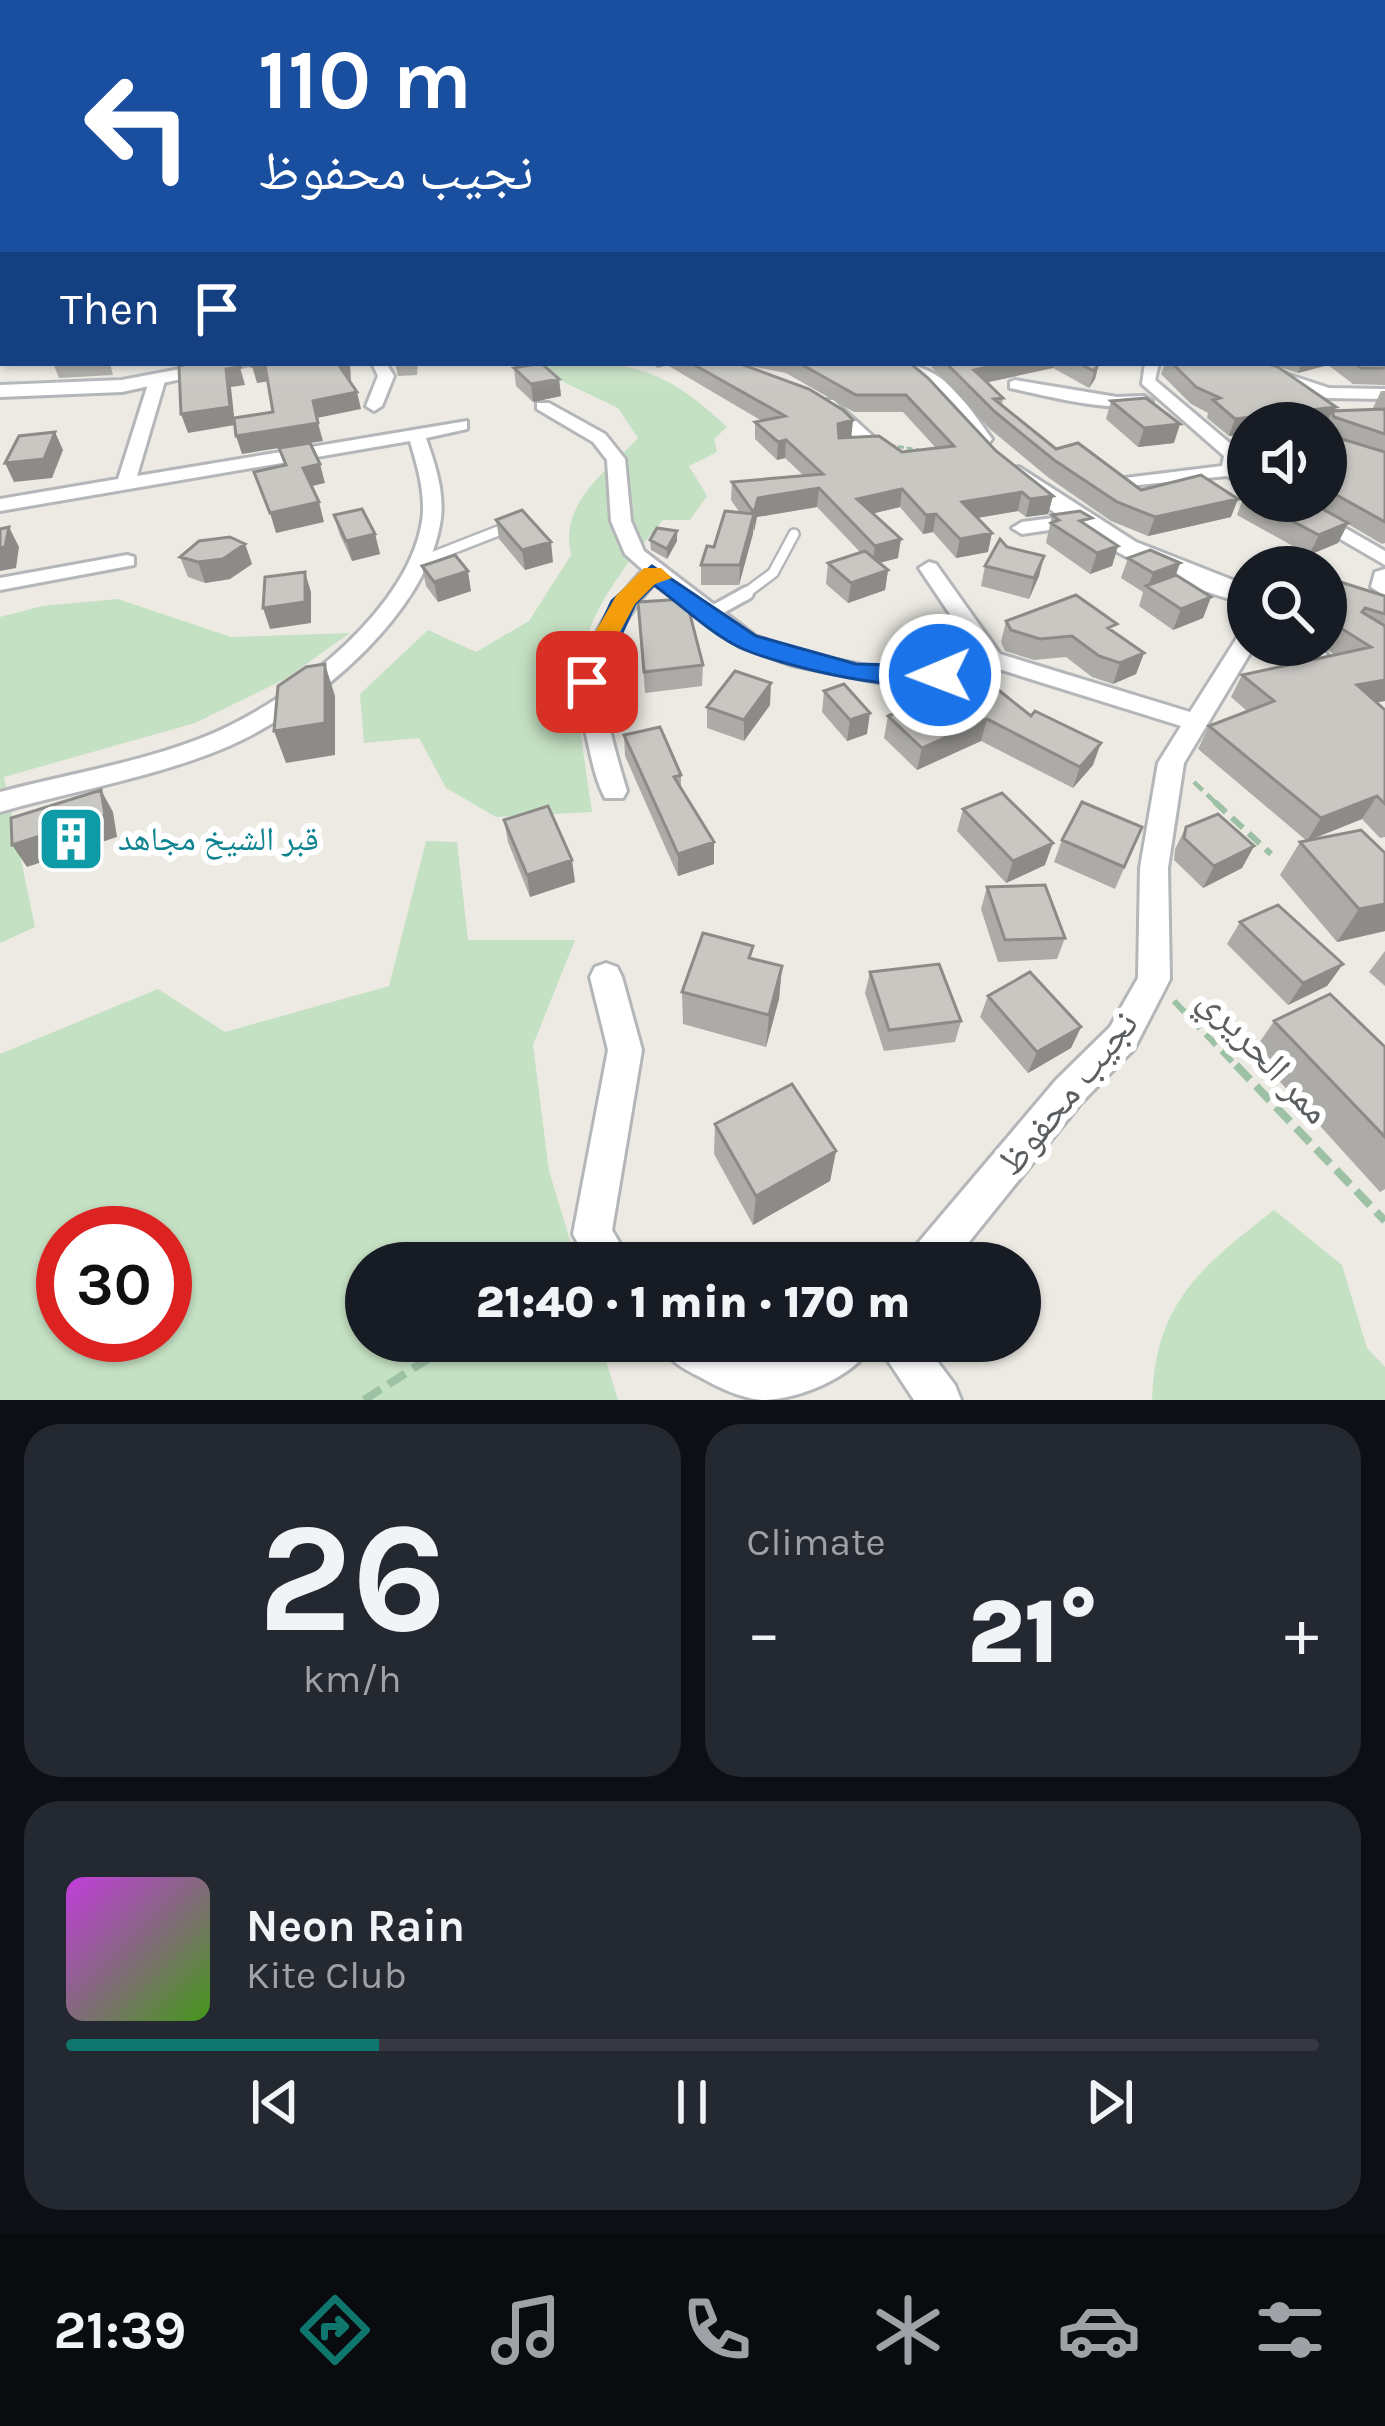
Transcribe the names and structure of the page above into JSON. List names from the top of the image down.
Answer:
{
  "streets": {
    "street": ["نجيب محفوظ"],
    "path": ["ممر الحريري"]
  },
  "crossings": [
    ["ممر الحريري", "نجيب محفوظ"]
  ],
  "places": {
    "building": ["قبر الشيخ مجاهد"]
  },
  "page": {
    "turn": ["110 m", "نجيب محفوظ"],
    "then": "Then",
    "limit": "30",
    "trip": "21:40 · 1 min · 170 m",
    "tile": [
      ["26", "km/h"],
      "Climate"
    ],
    "heat": ["−", "21°", "+"],
    "song": ["Neon Rain", "Kite Club"],
    "tabs": "21:39"
  }
}
